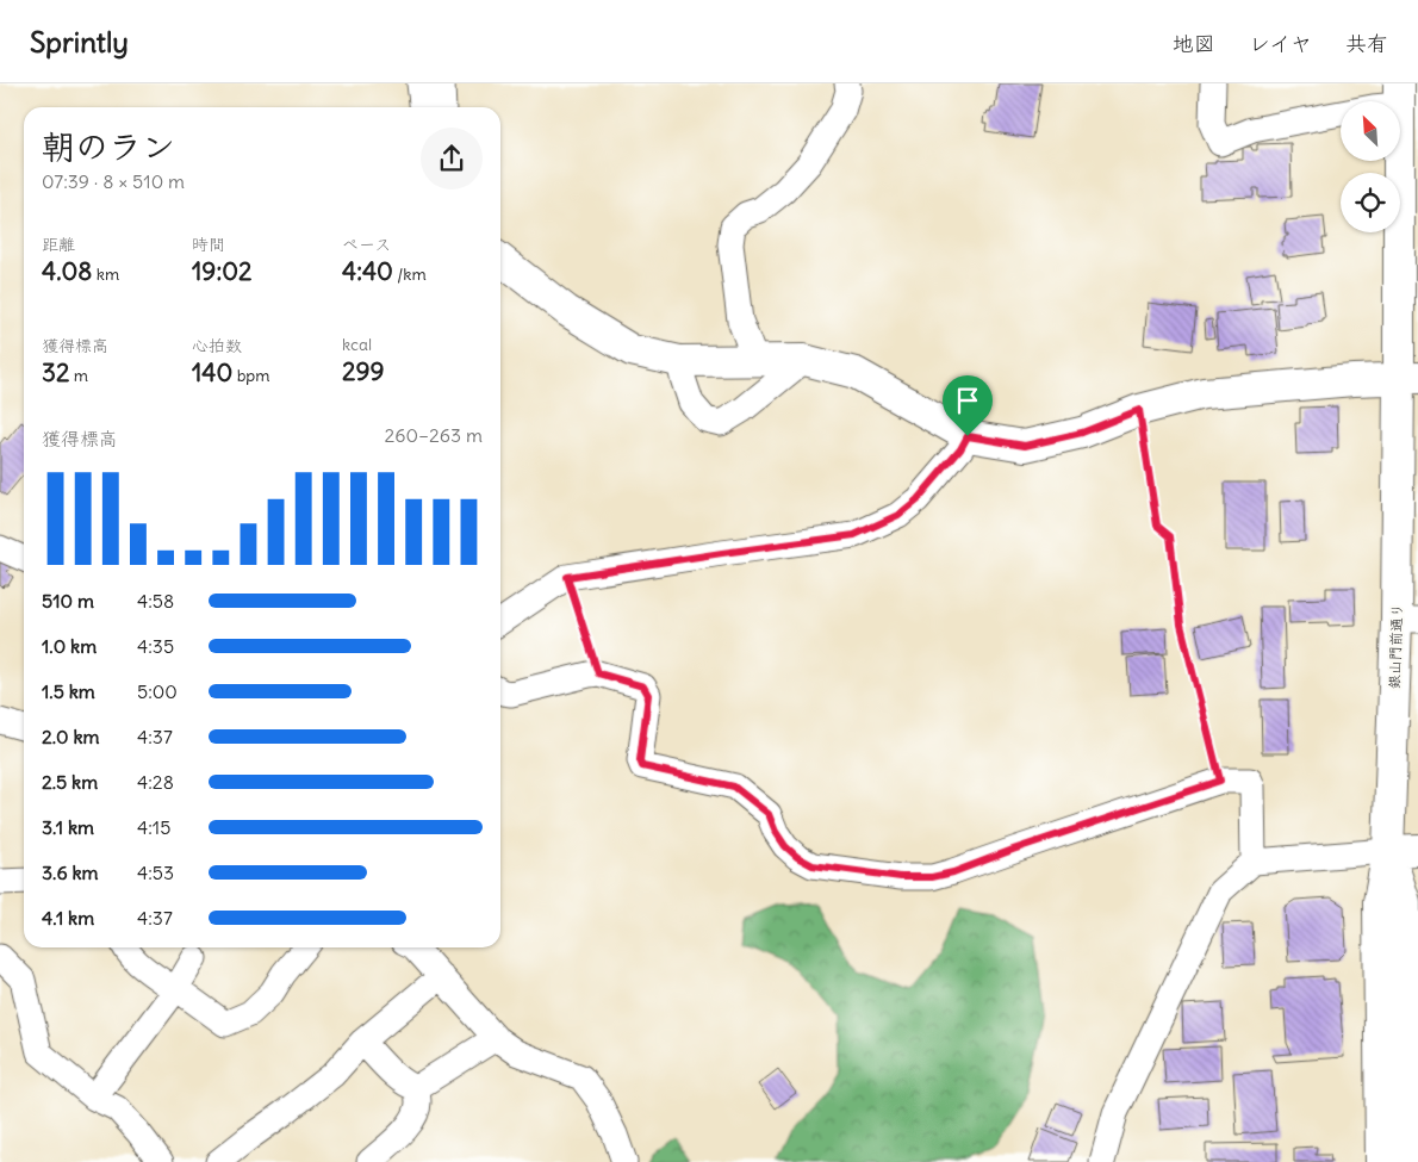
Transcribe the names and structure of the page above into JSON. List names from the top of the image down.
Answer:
{
  "streets": {
    "street": ["銀山門前通り"]
  },
  "north": "top left",
  "page": {
    "header": "Sprintly",
    "nav": ["地図", "レイヤ", "共有"],
    "heading": ["朝のラン", "07:39 · 8 × 510 m"],
    "stats": [
      ["距離", "4.08 km"],
      ["時間", "19:02"],
      ["ペース", "4:40 /km"],
      ["獲得標高", "32 m"],
      ["心拍数", "140 bpm"],
      ["kcal", "299"]
    ],
    "chart": ["獲得標高", "260–263 m"],
    "list": [
      {
        "name": "510 m",
        "note": "4:58"
      },
      {
        "name": "1.0 km",
        "note": "4:35"
      },
      {
        "name": "1.5 km",
        "note": "5:00"
      },
      {
        "name": "2.0 km",
        "note": "4:37"
      },
      {
        "name": "2.5 km",
        "note": "4:28"
      },
      {
        "name": "3.1 km",
        "note": "4:15"
      },
      {
        "name": "3.6 km",
        "note": "4:53"
      },
      {
        "name": "4.1 km",
        "note": "4:37"
      }
    ]
  }
}
